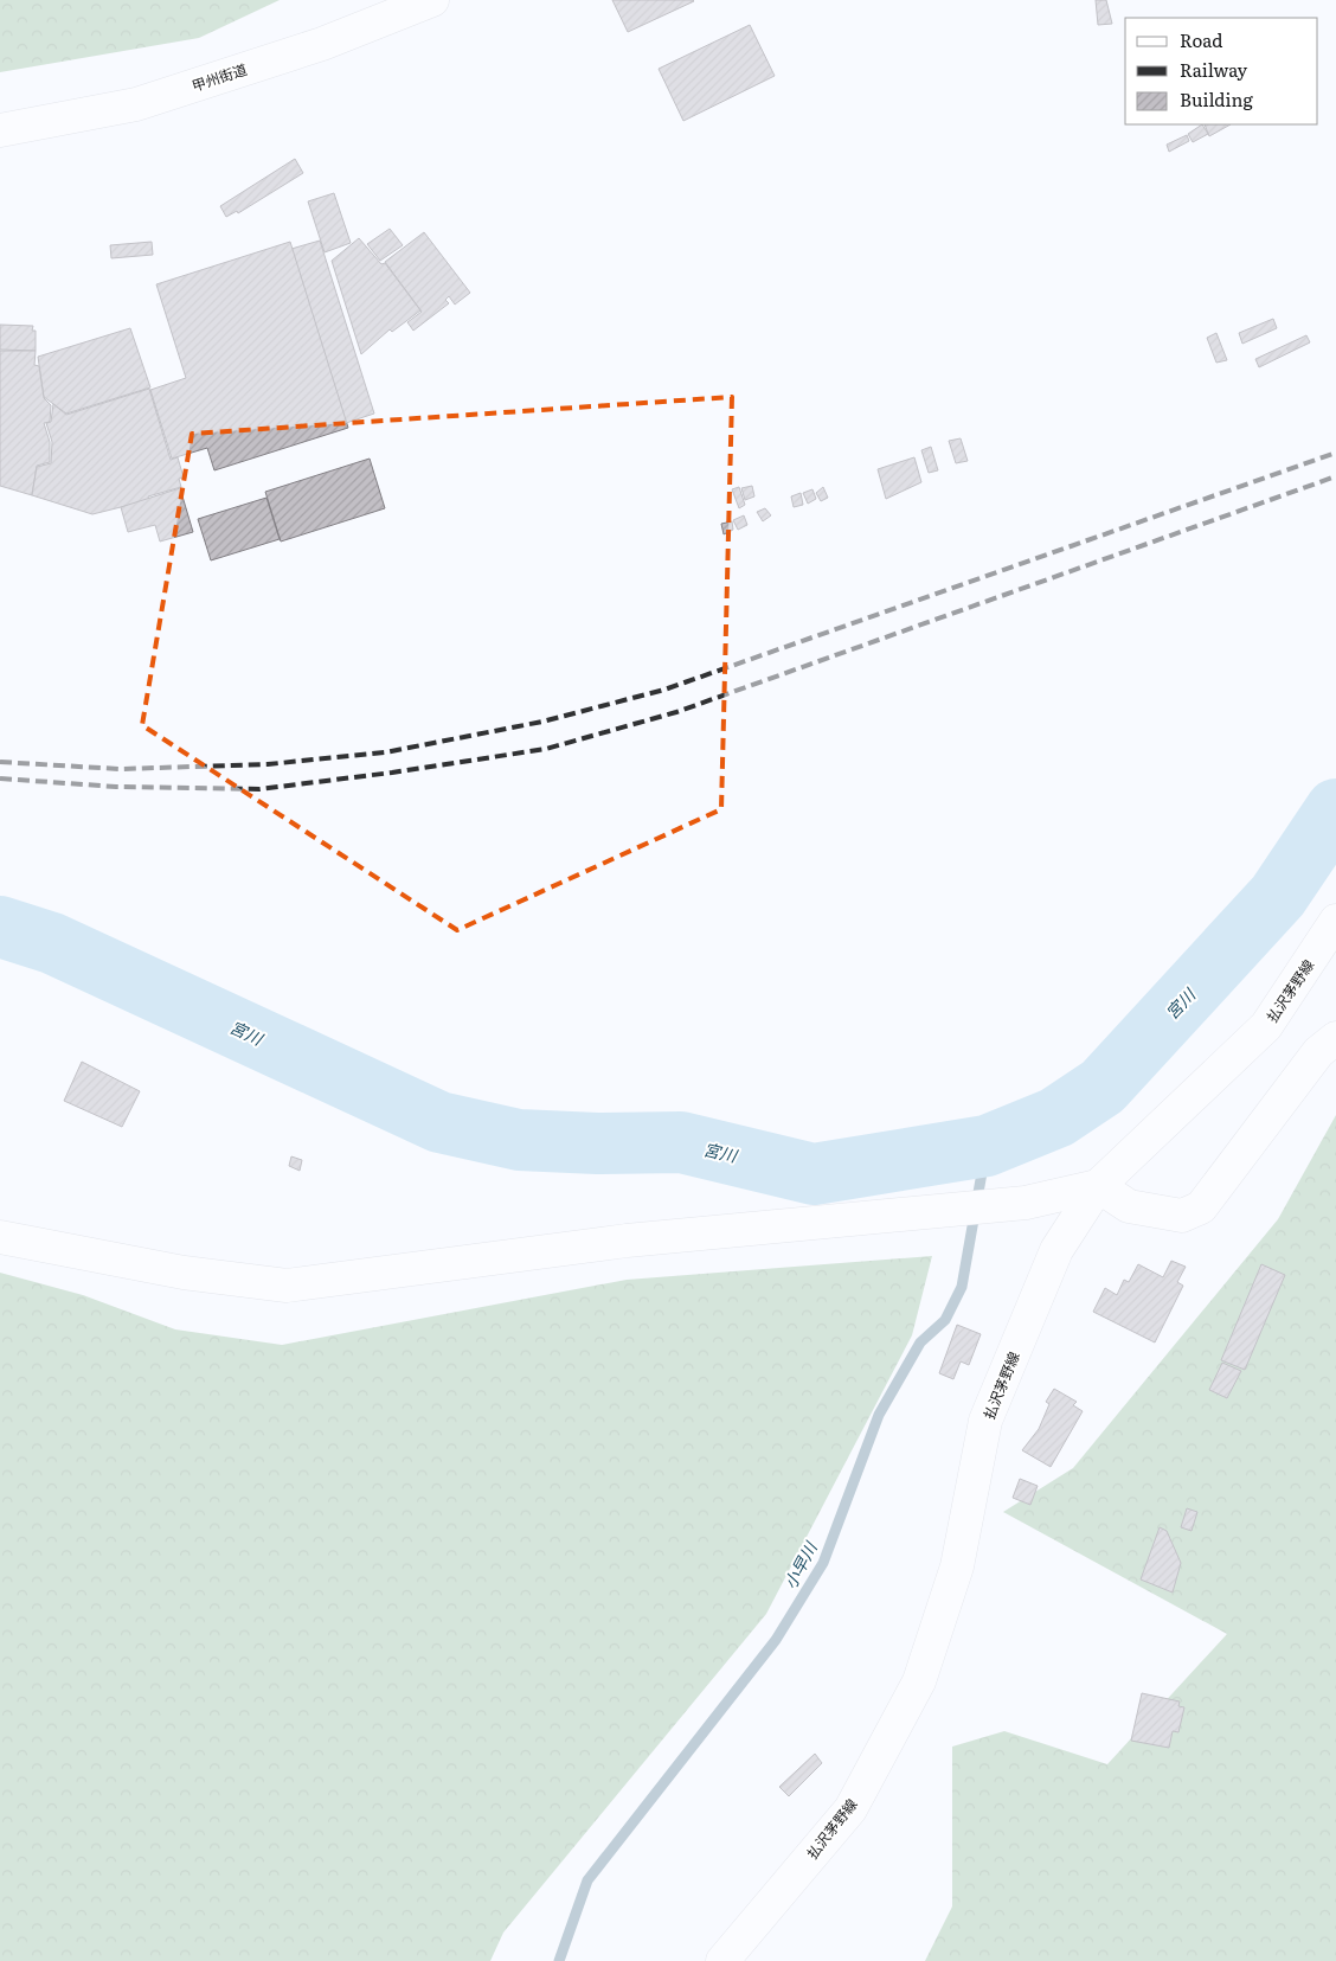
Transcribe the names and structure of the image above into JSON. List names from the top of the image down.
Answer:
{
  "streets": {
    "street": ["甲州街道", "払沢茅野線"]
  },
  "water": ["宮川", "小早川"],
  "legend": ["Road", "Railway", "Building"]
}
